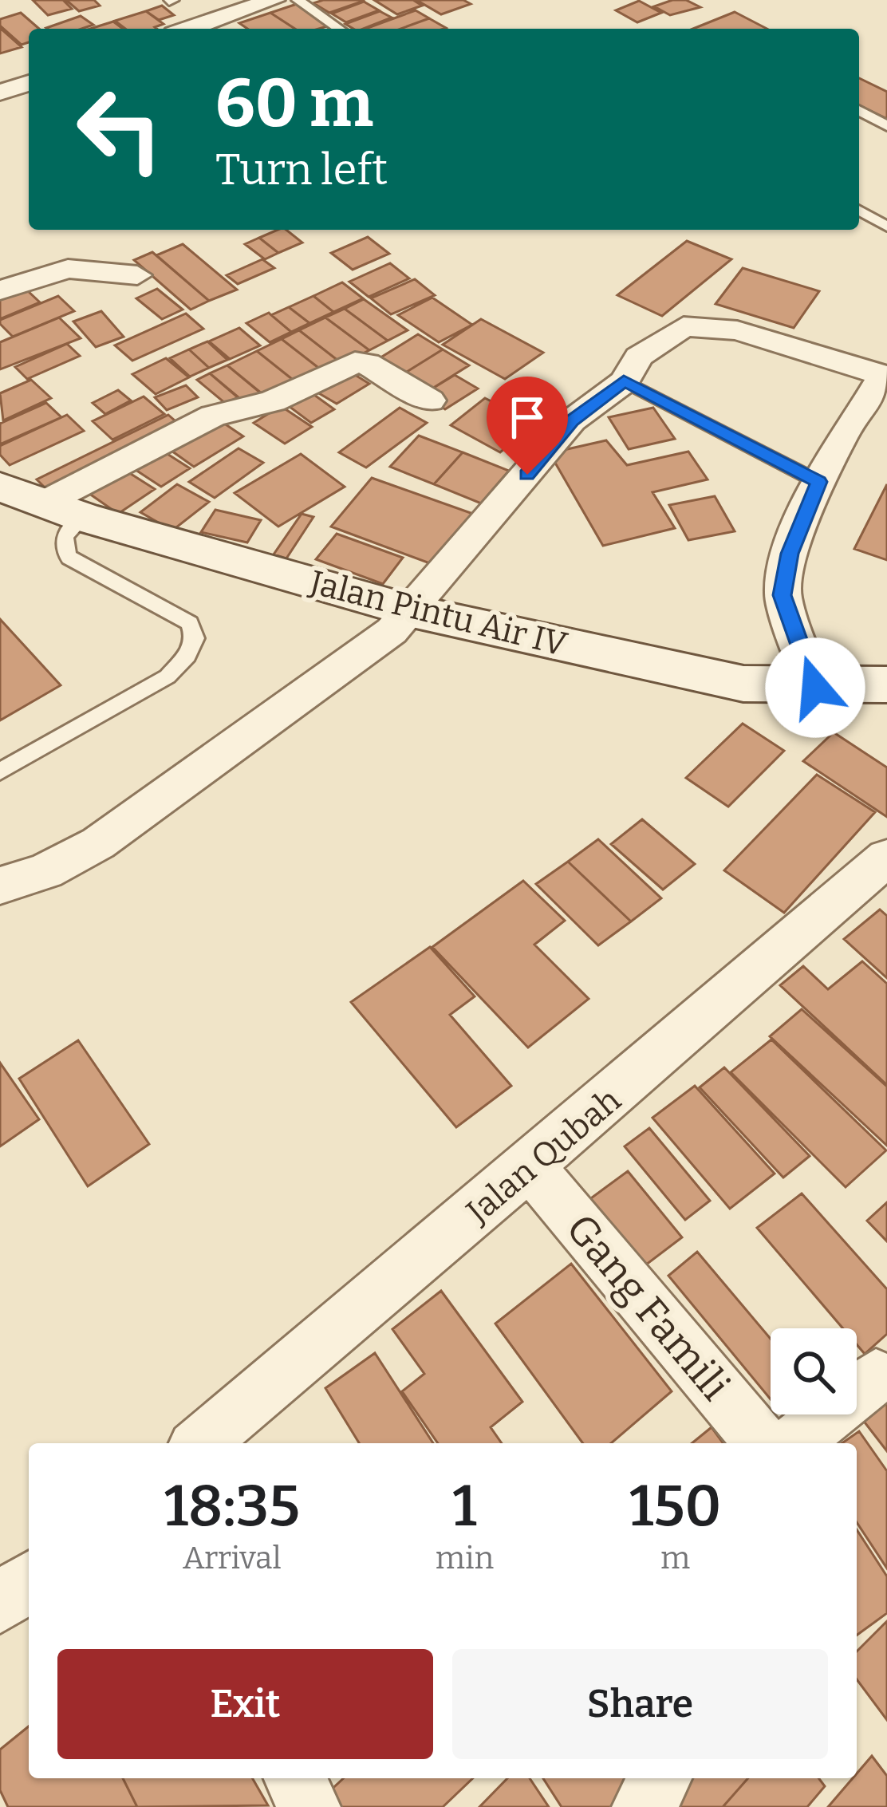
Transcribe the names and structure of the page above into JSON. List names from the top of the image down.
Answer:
{
  "streets": {
    "main road": ["Jalan Pintu Air IV"],
    "street": ["Jalan Qubah", "Gang Famili"]
  },
  "crossings": [
    ["Jalan Qubah", "Gang Famili"]
  ],
  "page": {
    "turn": ["60 m", "Turn left"],
    "eta": [
      "18:35",
      "Arrival",
      "1",
      "min",
      "150",
      "m"
    ],
    "buttons": ["Exit", "Share"]
  }
}
